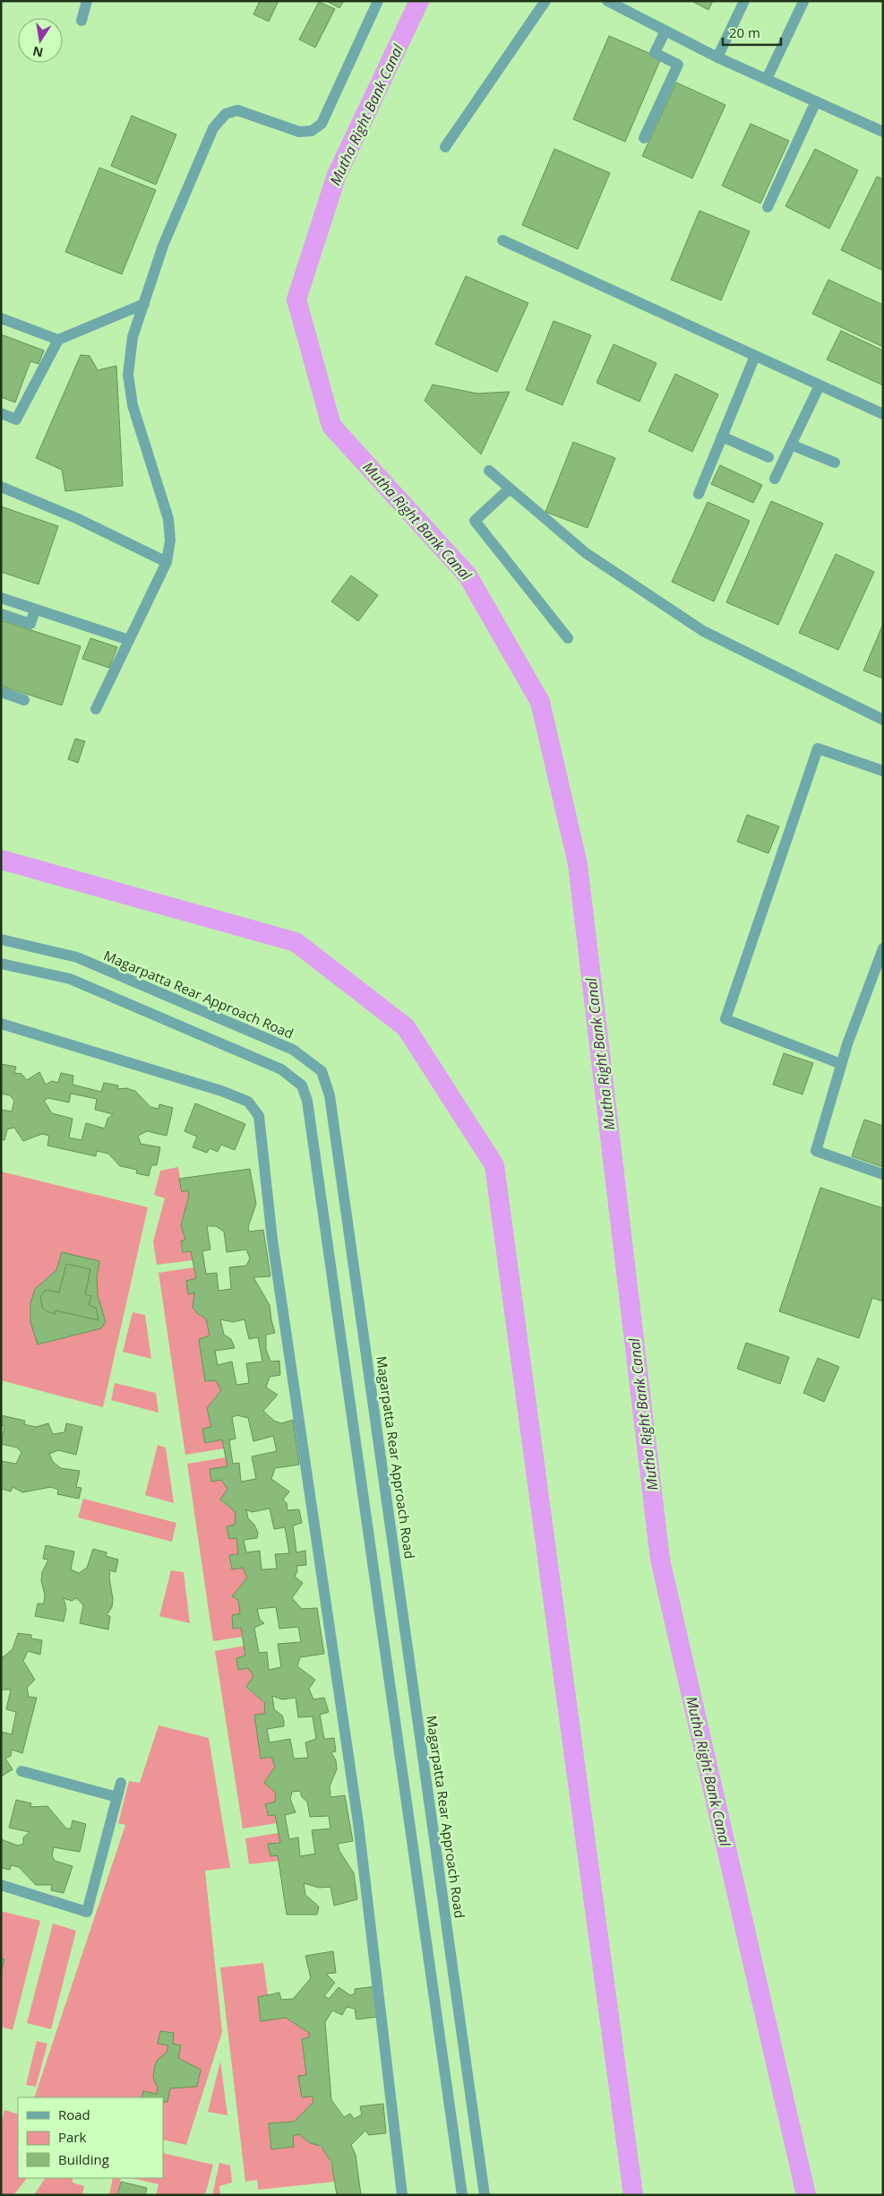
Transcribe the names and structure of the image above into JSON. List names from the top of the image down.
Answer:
{
  "streets": {
    "street": ["Magarpatta Rear Approach Road"]
  },
  "water": ["Mutha Right Bank Canal"],
  "legend": ["Road", "Park", "Building"],
  "scale_bar": "20 m",
  "north": "bottom"
}
